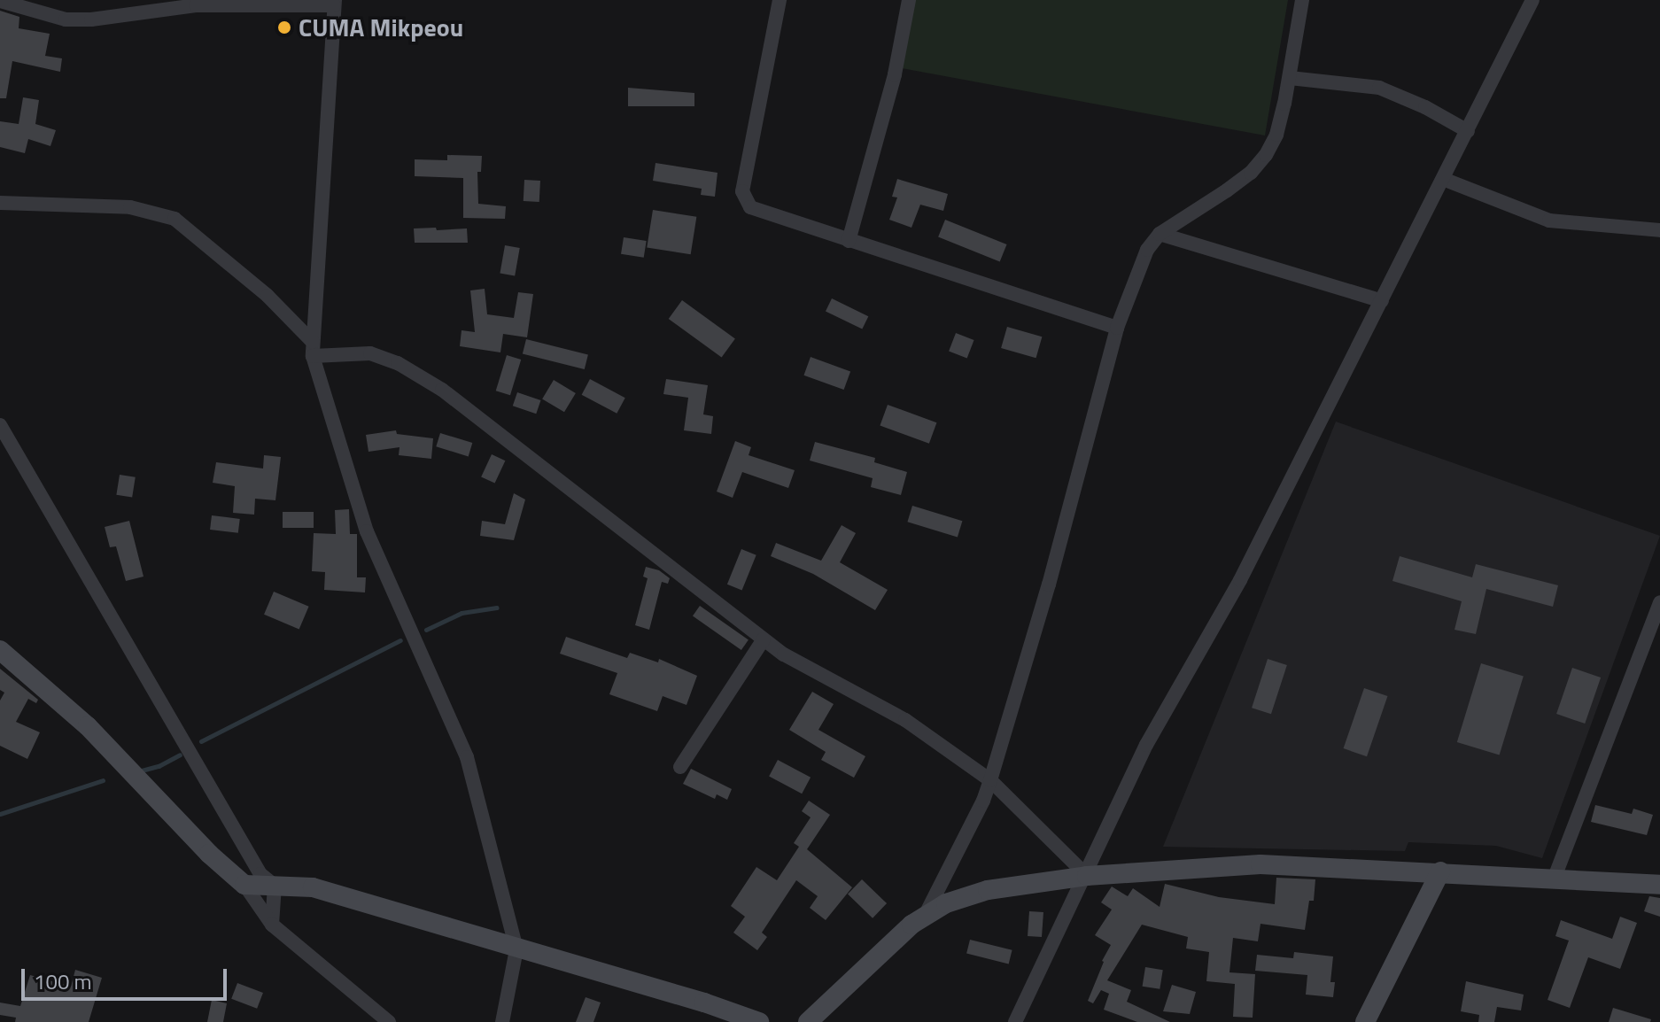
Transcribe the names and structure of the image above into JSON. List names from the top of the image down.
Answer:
{
  "places": ["CUMA Mikpeou"],
  "scale_bar": "100 m"
}
